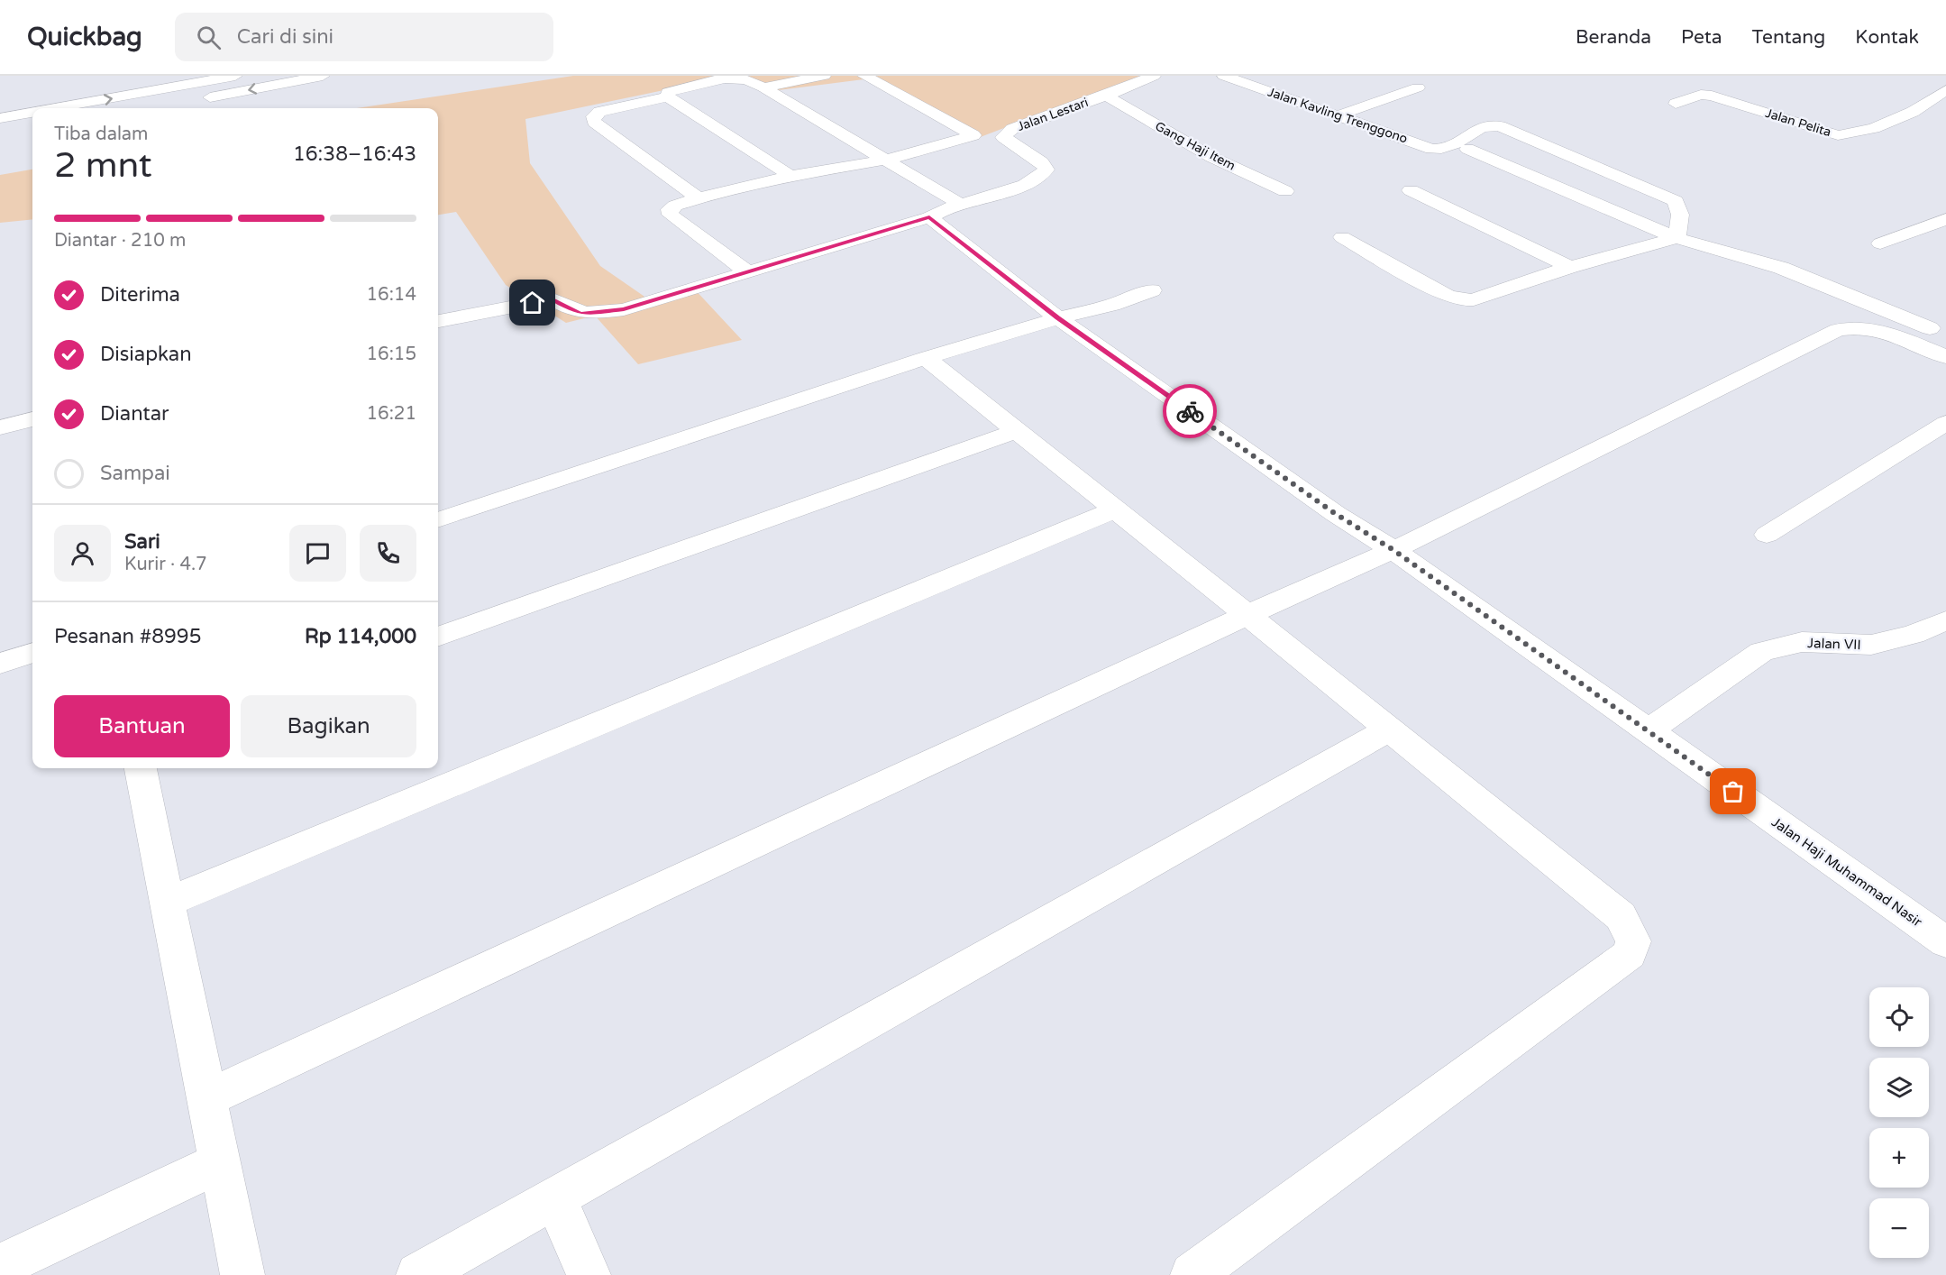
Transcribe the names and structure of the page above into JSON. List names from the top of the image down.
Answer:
{
  "streets": {
    "main road": [
      "Jalan Lestari",
      "Jalan Kavling Trenggono",
      "Jalan Pelita",
      "Gang Haji Item",
      "Jalan VII",
      "Jalan Haji Muhammad Nasir"
    ]
  },
  "crossings": [
    ["Jalan Lestari", "Gang Haji Item"],
    ["Jalan Lestari", "Jalan Haji Muhammad Nasir"],
    ["Jalan VII", "Jalan Haji Muhammad Nasir"]
  ],
  "page": {
    "header": "Quickbag",
    "search": "Cari di sini",
    "nav": [
      "Beranda",
      "Peta",
      "Tentang",
      "Kontak"
    ],
    "heading": ["2 mnt", "Tiba dalam", "16:38–16:43"],
    "panel": [
      "Sari",
      "Kurir · 4.7",
      "Pesanan #8995",
      "Rp 114,000"
    ],
    "bar": "Diantar · 210 m",
    "list": [
      ["Diterima", "16:14"],
      ["Disiapkan", "16:15"],
      ["Diantar", "16:21"],
      "Sampai"
    ],
    "buttons": ["Bantuan", "Bagikan"],
    "map_buttons": ["+", "−"]
  }
}
